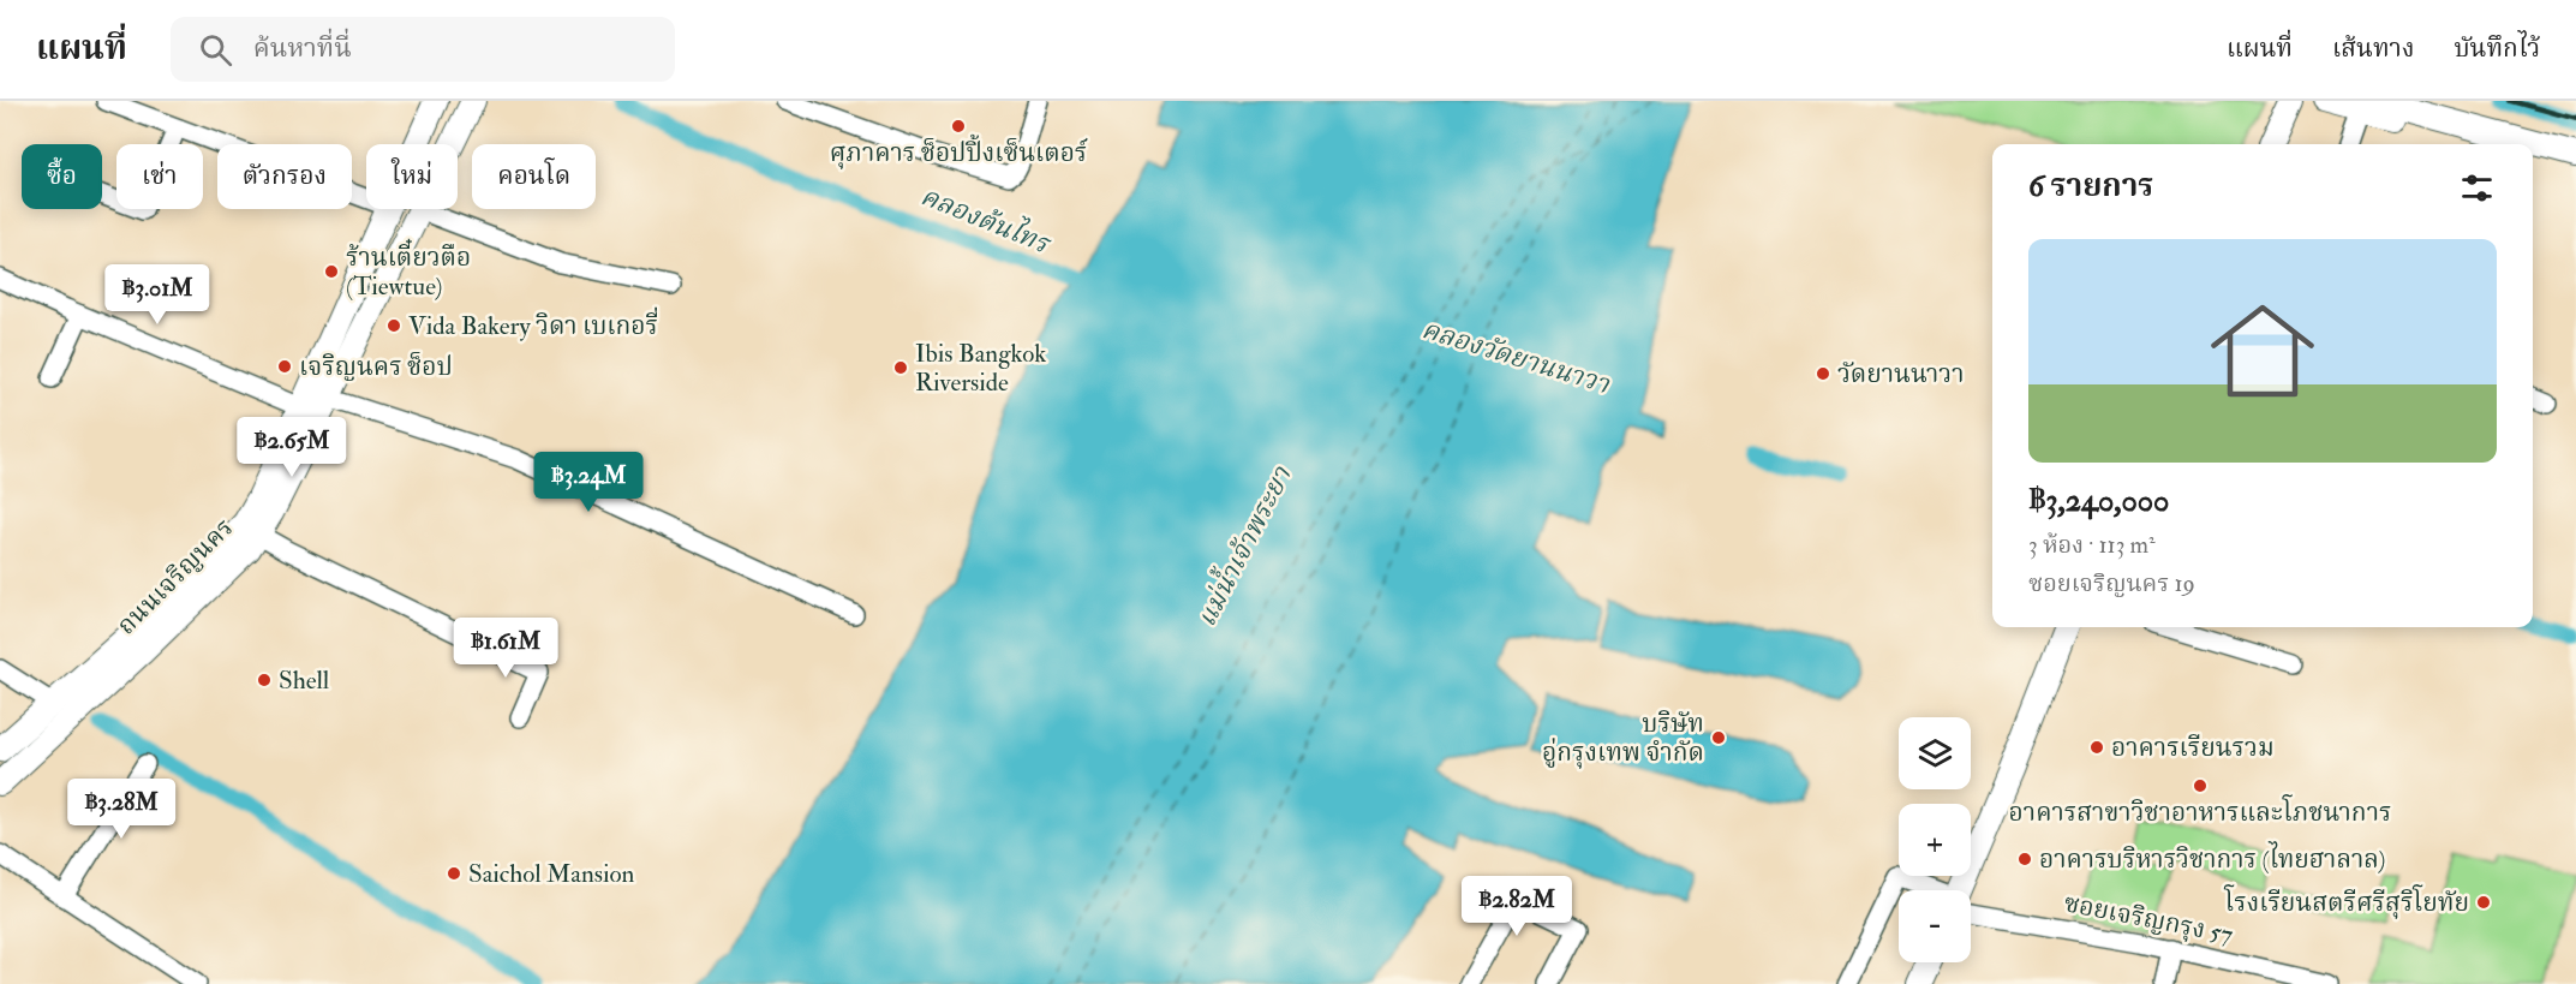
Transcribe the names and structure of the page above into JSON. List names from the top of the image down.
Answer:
{
  "streets": {
    "main road": ["ถนนเจริญนคร"],
    "street": ["ซอยเจริญกรุง 57"]
  },
  "water": ["คลองต้นไทร", "คลองวัดยานนาวา", "แม่น้ำเจ้าพระยา"],
  "places": [
    "ศุภาคาร ช็อปปิ้งเซ็นเตอร์",
    "ร้านเตี๋ยวตือ (Tiewtue)",
    "Vida Bakery วิดา เบเกอรี่",
    "เจริญนคร ช็อป",
    "Ibis Bangkok Riverside",
    "วัดยานนาวา",
    "Shell",
    "บริษัท อู่กรุงเทพ จำกัด",
    "อาคารเรียนรวม",
    "อาคารสาขาวิชาอาหารและโภชนาการ",
    "อาคารบริหารวิชาการ (ไทยฮาลาล)",
    "Saichol Mansion",
    "โรงเรียนสตรีศรีสุริโยทัย"
  ],
  "page": {
    "header": "แผนที่",
    "search": "ค้นหาที่นี่",
    "nav": ["แผนที่", "เส้นทาง", "บันทึกไว้"],
    "chip": [
      "ซื้อ",
      "เช่า",
      "ตัวกรอง",
      "ใหม่",
      "คอนโด"
    ],
    "heading": "6 รายการ",
    "list": [
      {
        "name": "฿3,240,000",
        "note": "3 ห้อง · 113 m² · ซอยเจริญนคร 19"
      }
    ],
    "price": [
      "฿3.01M",
      "฿2.65M",
      "฿3.24M",
      "฿1.61M",
      "฿3.28M",
      "฿2.82M"
    ],
    "map_buttons": ["+", "−"]
  }
}
